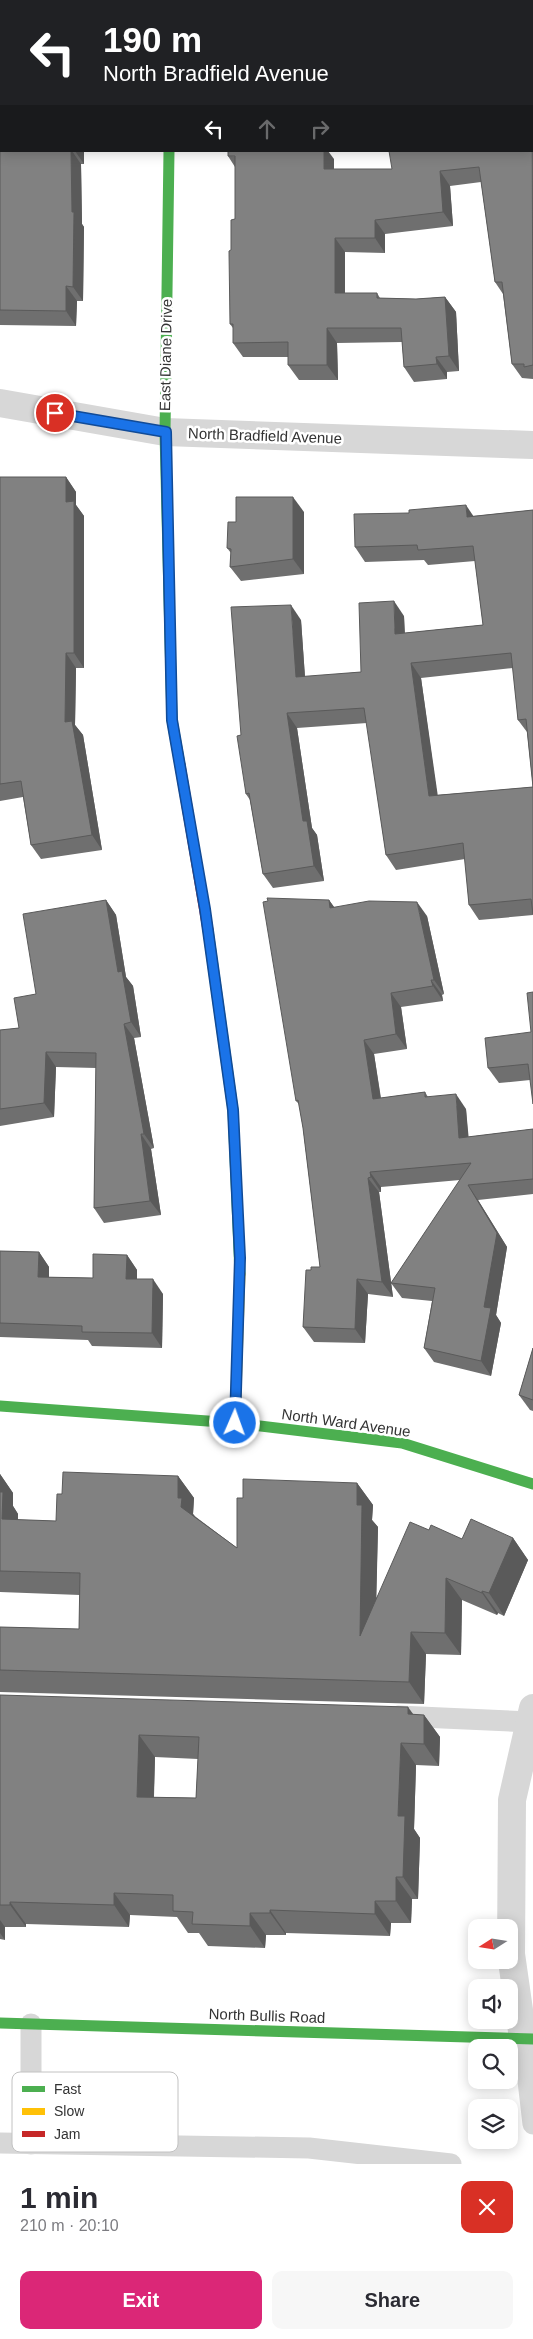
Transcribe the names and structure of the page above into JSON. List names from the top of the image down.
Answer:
{
  "streets": {
    "street": [
      "East Diane Drive",
      "North Bradfield Avenue",
      "North Ward Avenue",
      "North Bullis Road"
    ]
  },
  "crossings": [
    ["East Diane Drive", "North Bradfield Avenue"],
    ["East Diane Drive", "North Ward Avenue"]
  ],
  "legend": ["Fast", "Slow", "Jam"],
  "north": "left",
  "page": {
    "turn": ["190 m", "North Bradfield Avenue"],
    "heading": ["1 min", "210 m · 20:10"],
    "buttons": ["Exit", "Share"]
  }
}
